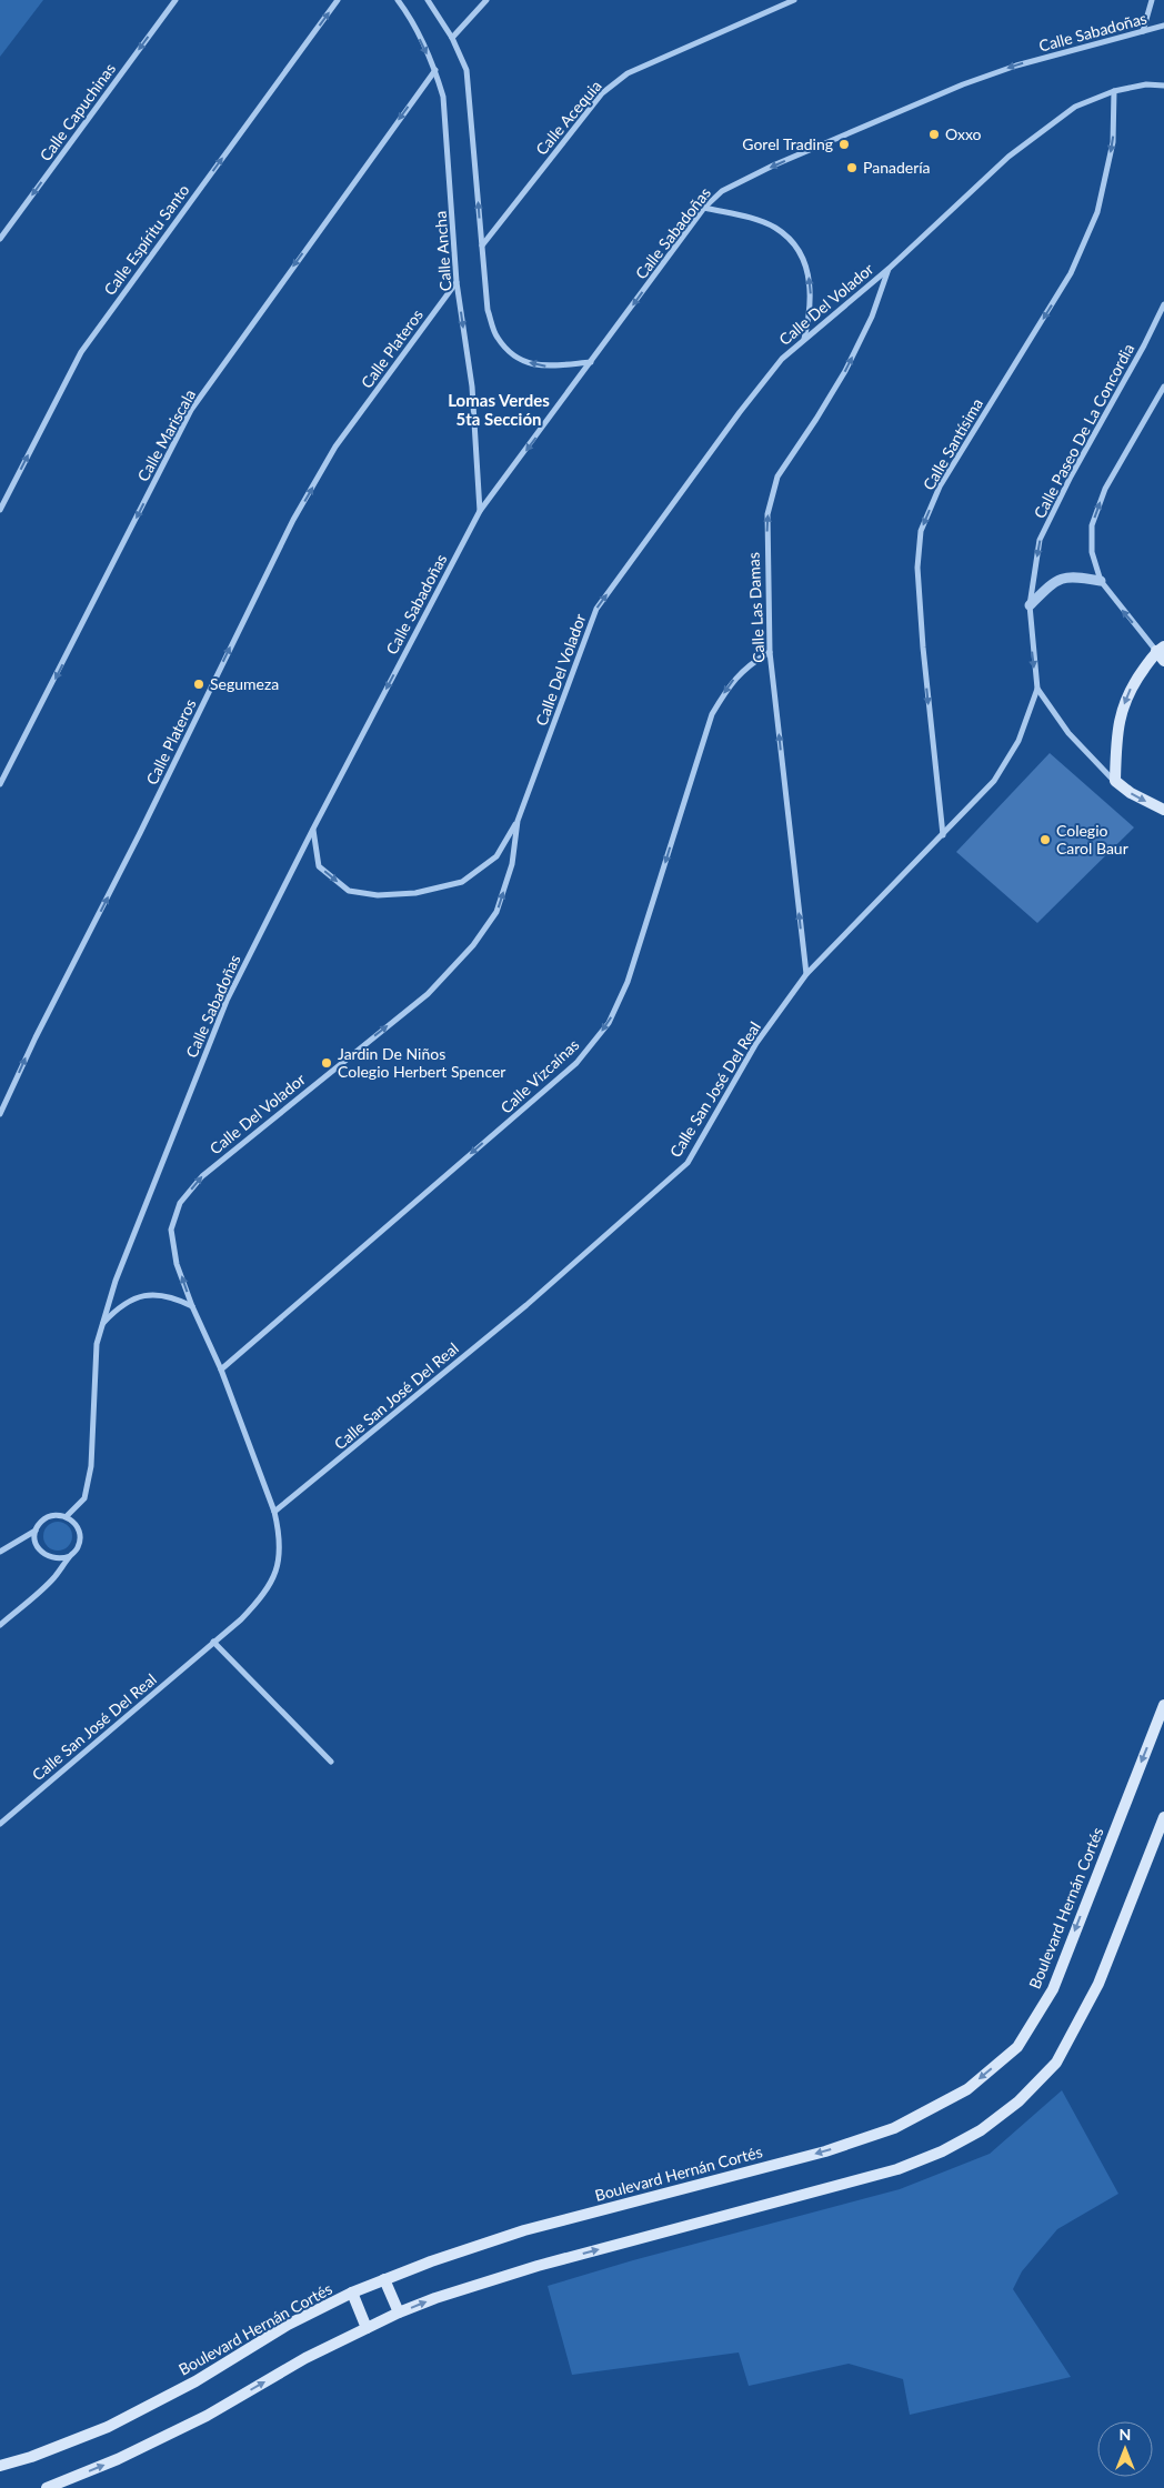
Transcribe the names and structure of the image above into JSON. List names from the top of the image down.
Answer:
{
  "streets": {
    "main road": ["Boulevard Hernán Cortés"],
    "street": [
      "Calle Sabadoñas",
      "Calle Capuchinas",
      "Calle Acequia",
      "Calle Espíritu Santo",
      "Calle Ancha",
      "Calle Del Volador",
      "Calle Plateros",
      "Calle Paseo De La Concordia",
      "Calle Mariscala",
      "Calle Santísima",
      "Calle Las Damas",
      "Calle Vizcaínas",
      "Calle San José Del Real"
    ]
  },
  "crossings": [
    ["Calle Sabadoñas", "Calle Ancha"],
    ["Calle Ancha", "Calle Plateros"],
    ["Calle Ancha", "Calle Mariscala"],
    ["Calle Del Volador", "Calle Santísima"],
    ["Calle Del Volador", "Calle Las Damas"],
    ["Calle Del Volador", "Calle Vizcaínas"],
    ["Calle Del Volador", "Calle San José Del Real"],
    ["Calle Paseo De La Concordia", "Calle San José Del Real"],
    ["Calle Santísima", "Calle San José Del Real"],
    ["Calle Las Damas", "Calle Vizcaínas"],
    ["Calle Las Damas", "Calle San José Del Real"],
    ["Calle Vizcaínas", "Calle San José Del Real"]
  ],
  "one_way": [
    "Calle Sabadoñas",
    "Calle Capuchinas",
    "Calle Espíritu Santo",
    "Calle Ancha",
    "Calle Del Volador",
    "Calle Plateros",
    "Calle Mariscala",
    "Calle Santísima",
    "Calle Las Damas",
    "Calle Vizcaínas"
  ],
  "districts": ["Lomas Verdes 5ta Sección"],
  "places": [
    "Oxxo",
    "Gorel Trading",
    "Panadería",
    "Segumeza",
    "Colegio Carol Baur",
    "Jardin De Niños Colegio Herbert Spencer"
  ],
  "north": "top"
}
